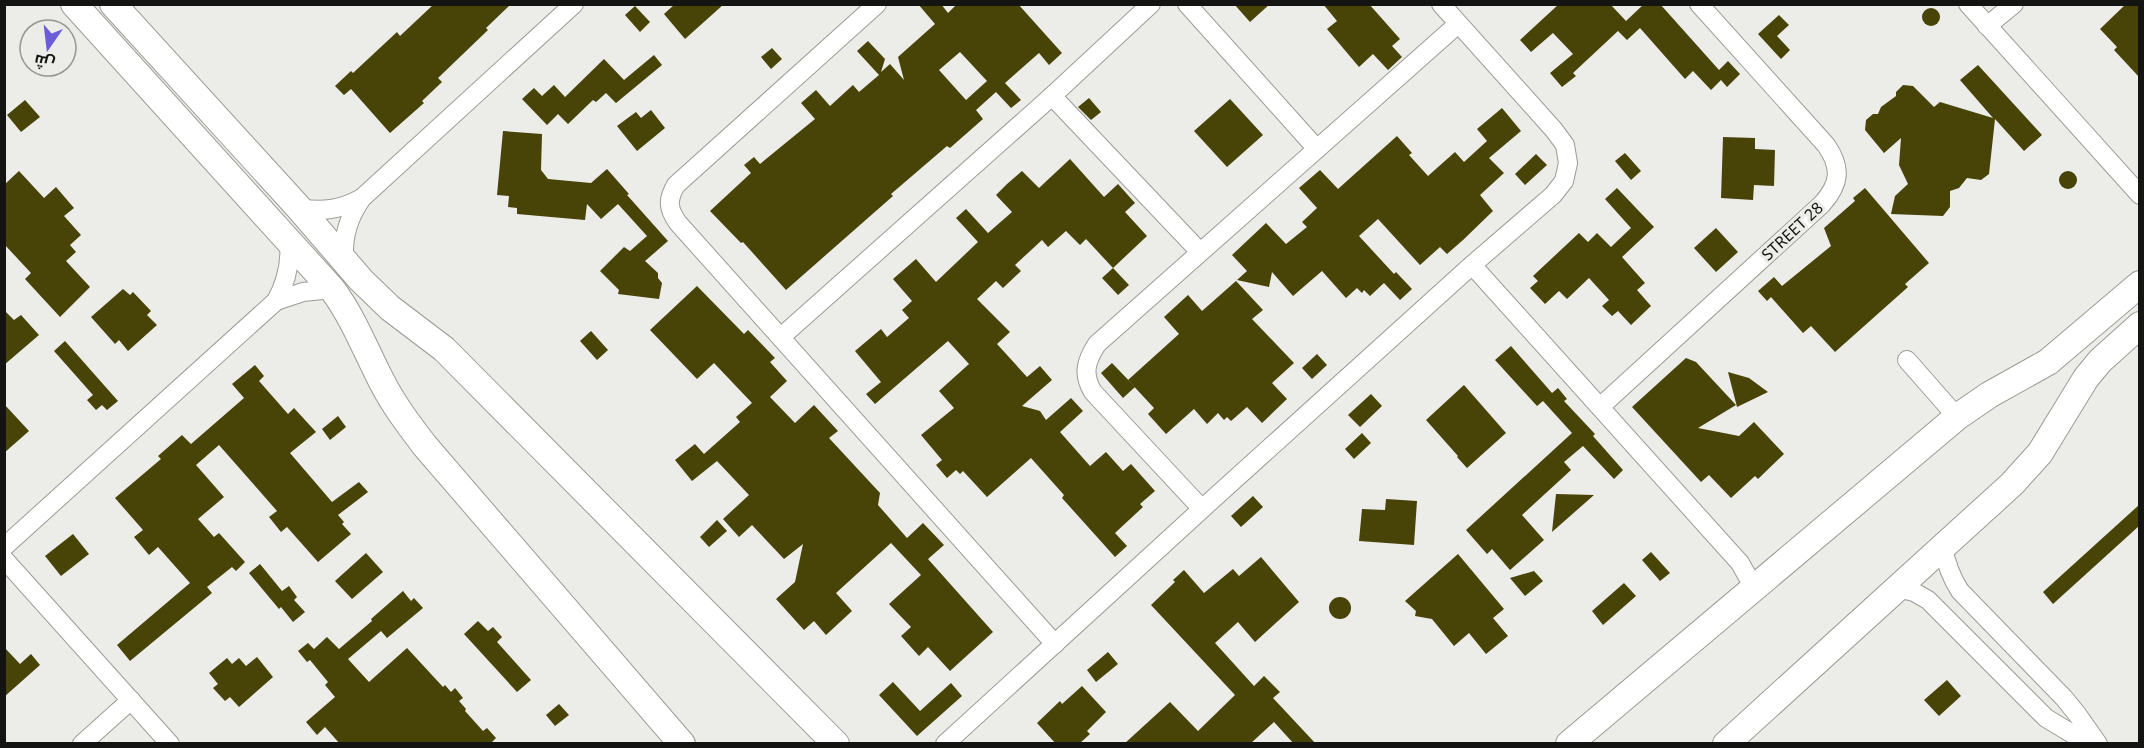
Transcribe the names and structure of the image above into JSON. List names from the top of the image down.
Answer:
{
  "streets": {
    "street": ["STREET 28"]
  },
  "north": "bottom"
}
